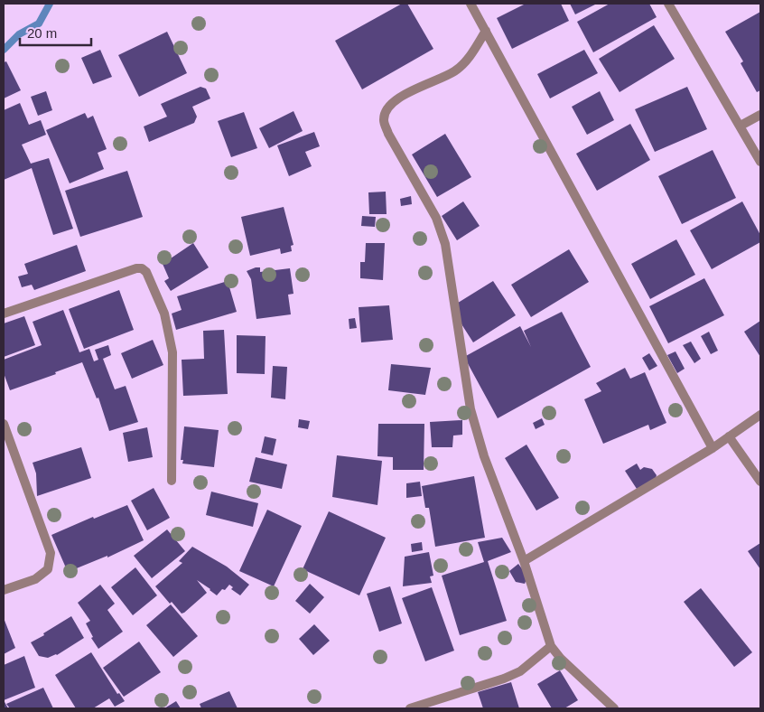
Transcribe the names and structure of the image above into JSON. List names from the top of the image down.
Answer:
{
  "scale_bar": "20 m"
}
